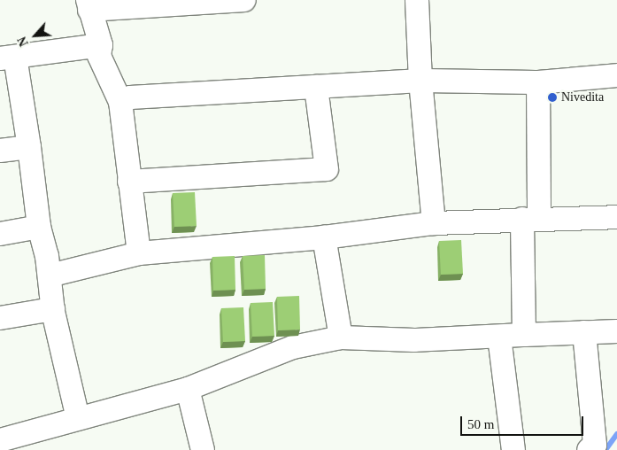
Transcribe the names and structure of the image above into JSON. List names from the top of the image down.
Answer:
{
  "places": ["Nivedita"],
  "scale_bar": "50 m",
  "north": "bottom left"
}
